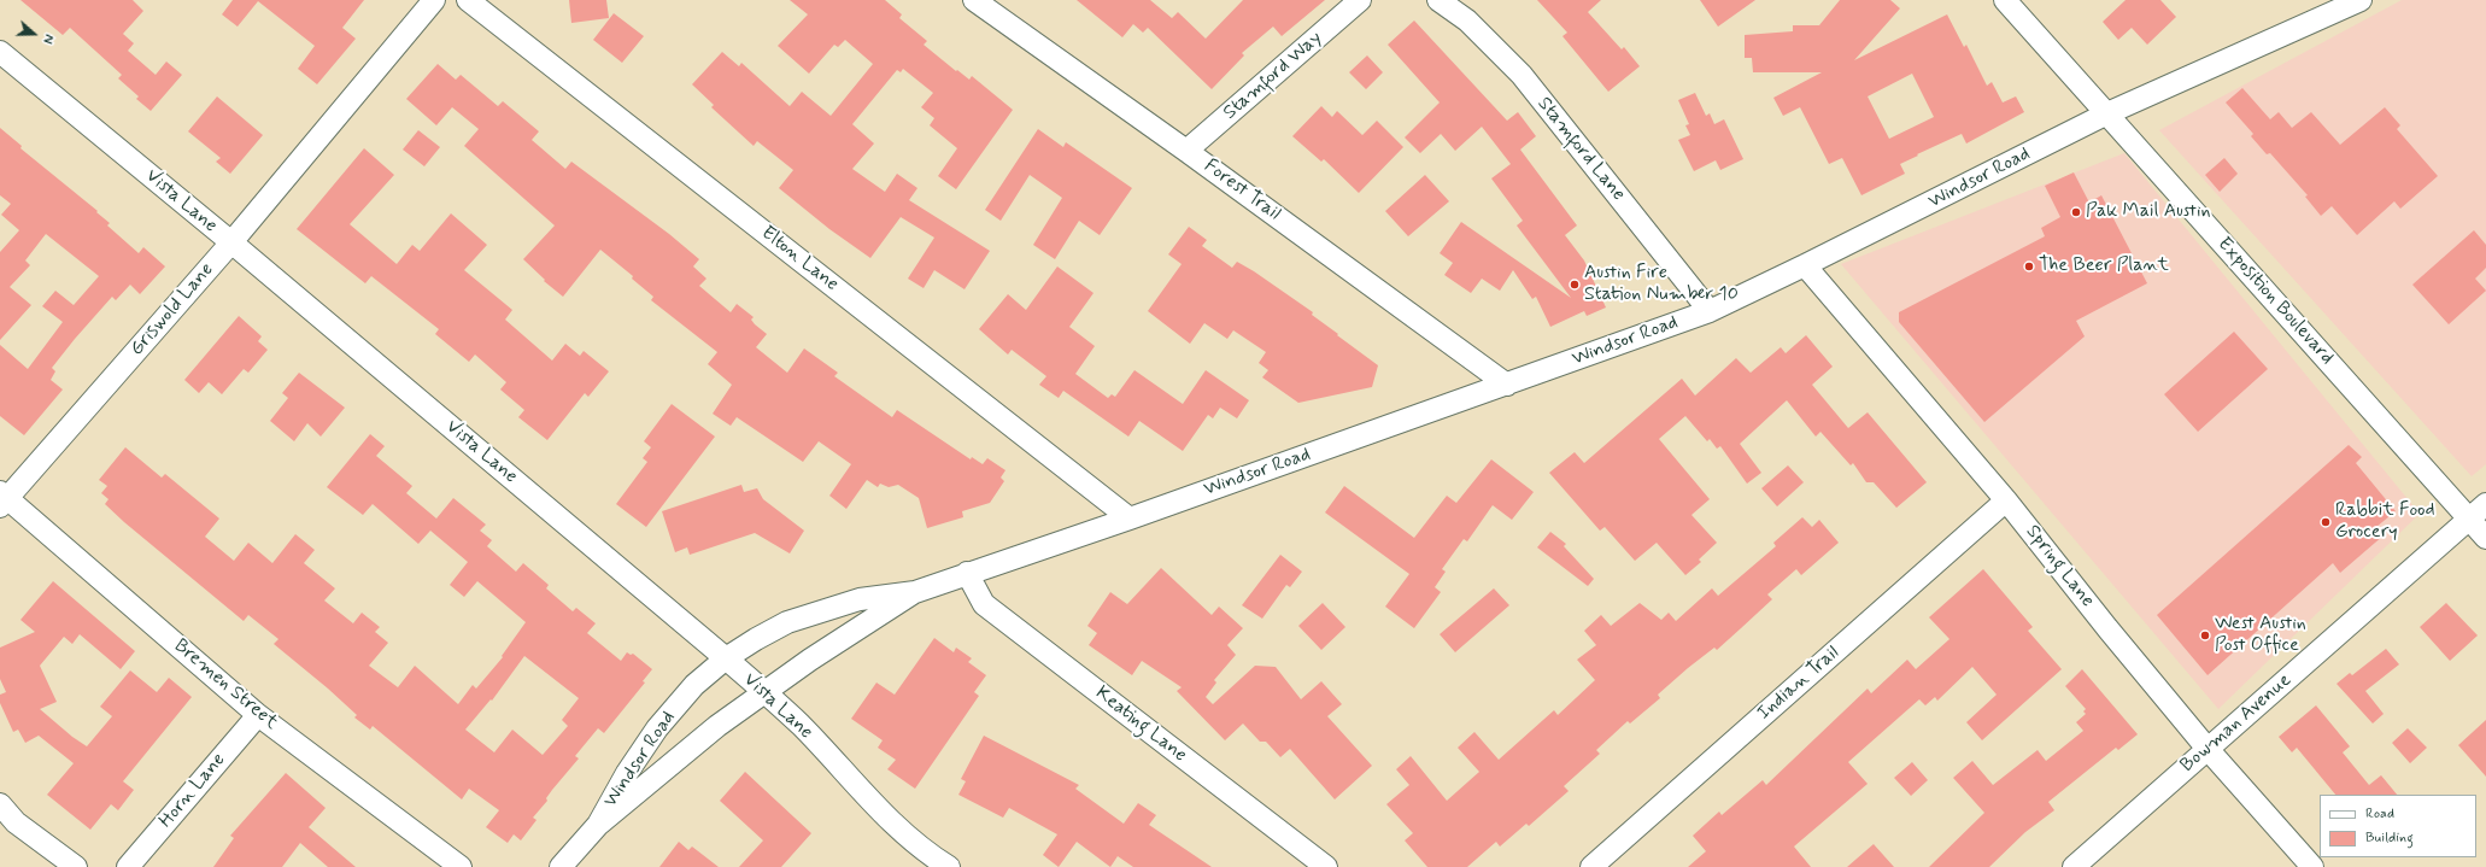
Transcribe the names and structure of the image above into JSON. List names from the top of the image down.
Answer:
{
  "streets": {
    "street": [
      "Stamford Way",
      "Stamford Lane",
      "Windsor Road",
      "Forest Trail",
      "Vista Lane",
      "Elton Lane",
      "Exposition Boulevard",
      "Griswold Lane",
      "Spring Lane",
      "Indian Trail",
      "Bremen Street",
      "Bowman Avenue",
      "Keating Lane",
      "Horn Lane"
    ]
  },
  "crossings": [
    ["Stamford Way", "Forest Trail"],
    ["Stamford Lane", "Windsor Road"],
    ["Windsor Road", "Forest Trail"],
    ["Windsor Road", "Vista Lane"],
    ["Windsor Road", "Elton Lane"],
    ["Windsor Road", "Exposition Boulevard"],
    ["Windsor Road", "Spring Lane"],
    ["Windsor Road", "Keating Lane"],
    ["Vista Lane", "Griswold Lane"],
    ["Exposition Boulevard", "Bowman Avenue"],
    ["Griswold Lane", "Bremen Street"],
    ["Spring Lane", "Indian Trail"],
    ["Spring Lane", "Bowman Avenue"],
    ["Bremen Street", "Horn Lane"]
  ],
  "places": [
    "Pak Mail Austin",
    "The Beer Plant",
    "Austin Fire Station Number 10",
    "Rabbit Food Grocery",
    "West Austin Post Office"
  ],
  "legend": ["Road", "Building"],
  "north": "right"
}
